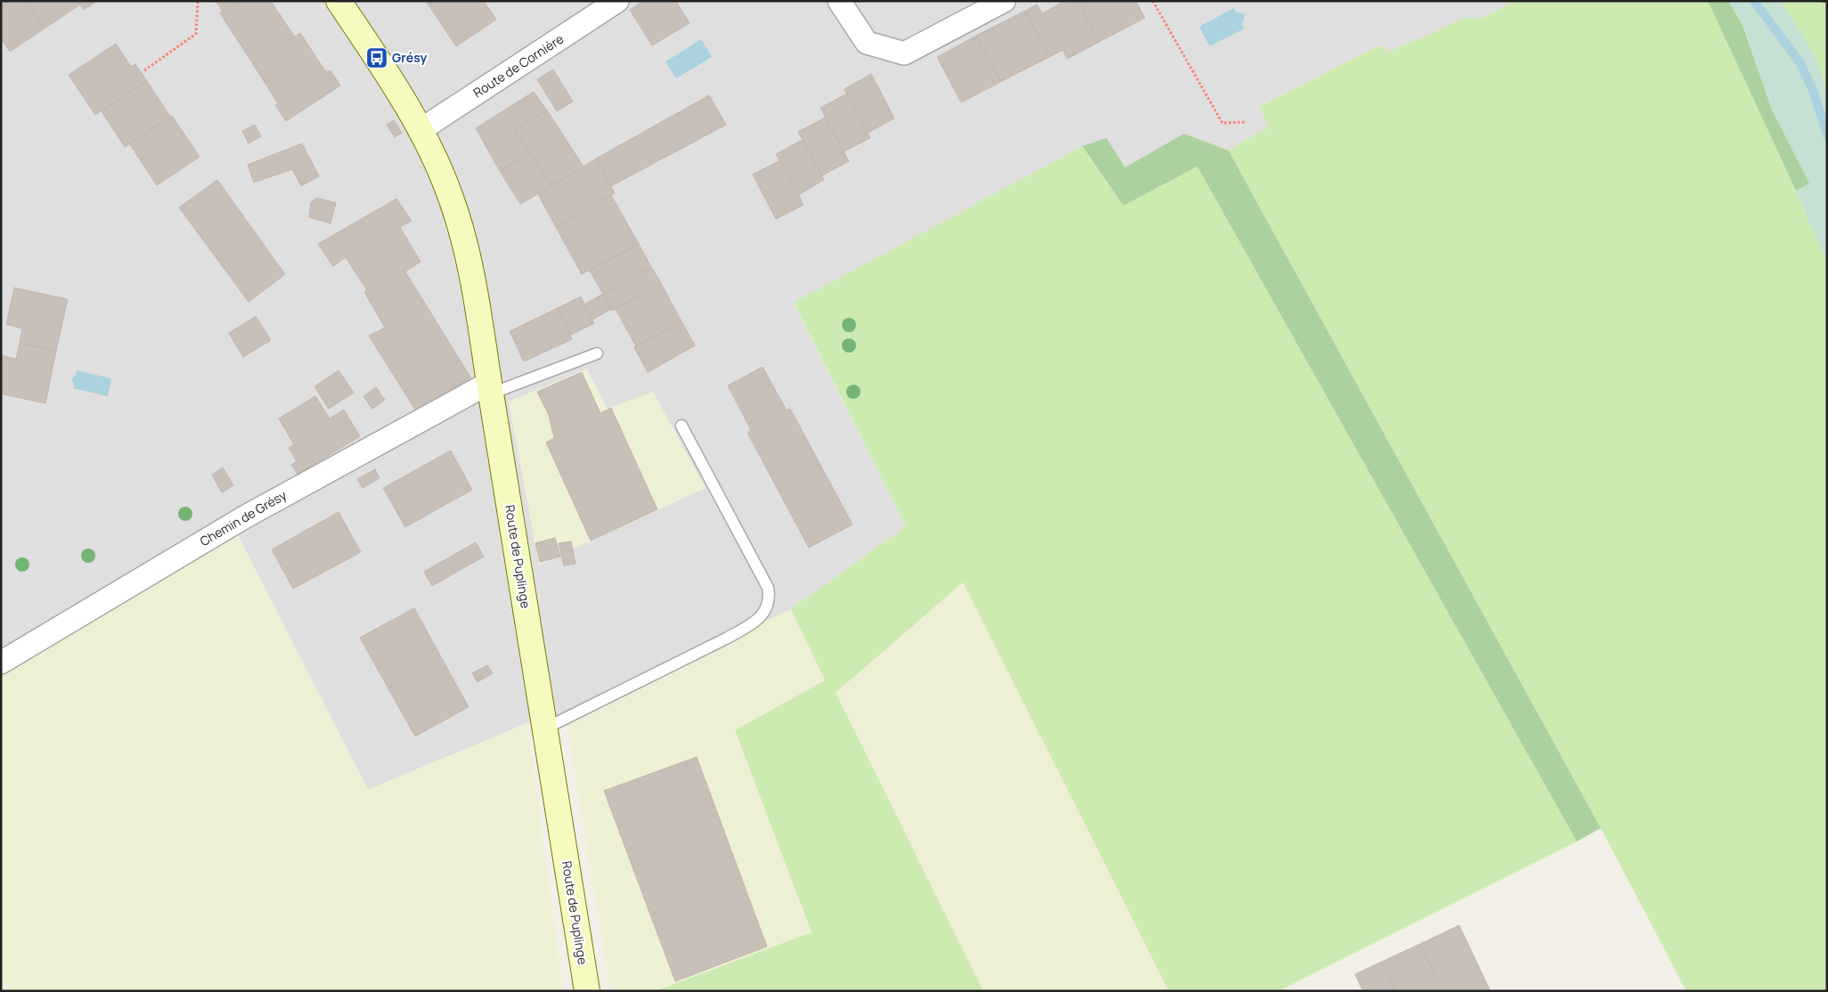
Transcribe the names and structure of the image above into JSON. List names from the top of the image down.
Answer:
{
  "streets": {
    "street": ["Route de Cornière", "Chemin de Grésy", "Route de Puplinge"]
  },
  "crossings": [
    ["Route de Cornière", "Route de Puplinge"],
    ["Chemin de Grésy", "Route de Puplinge"]
  ],
  "places": {
    "bus stop": ["Grésy"]
  }
}
